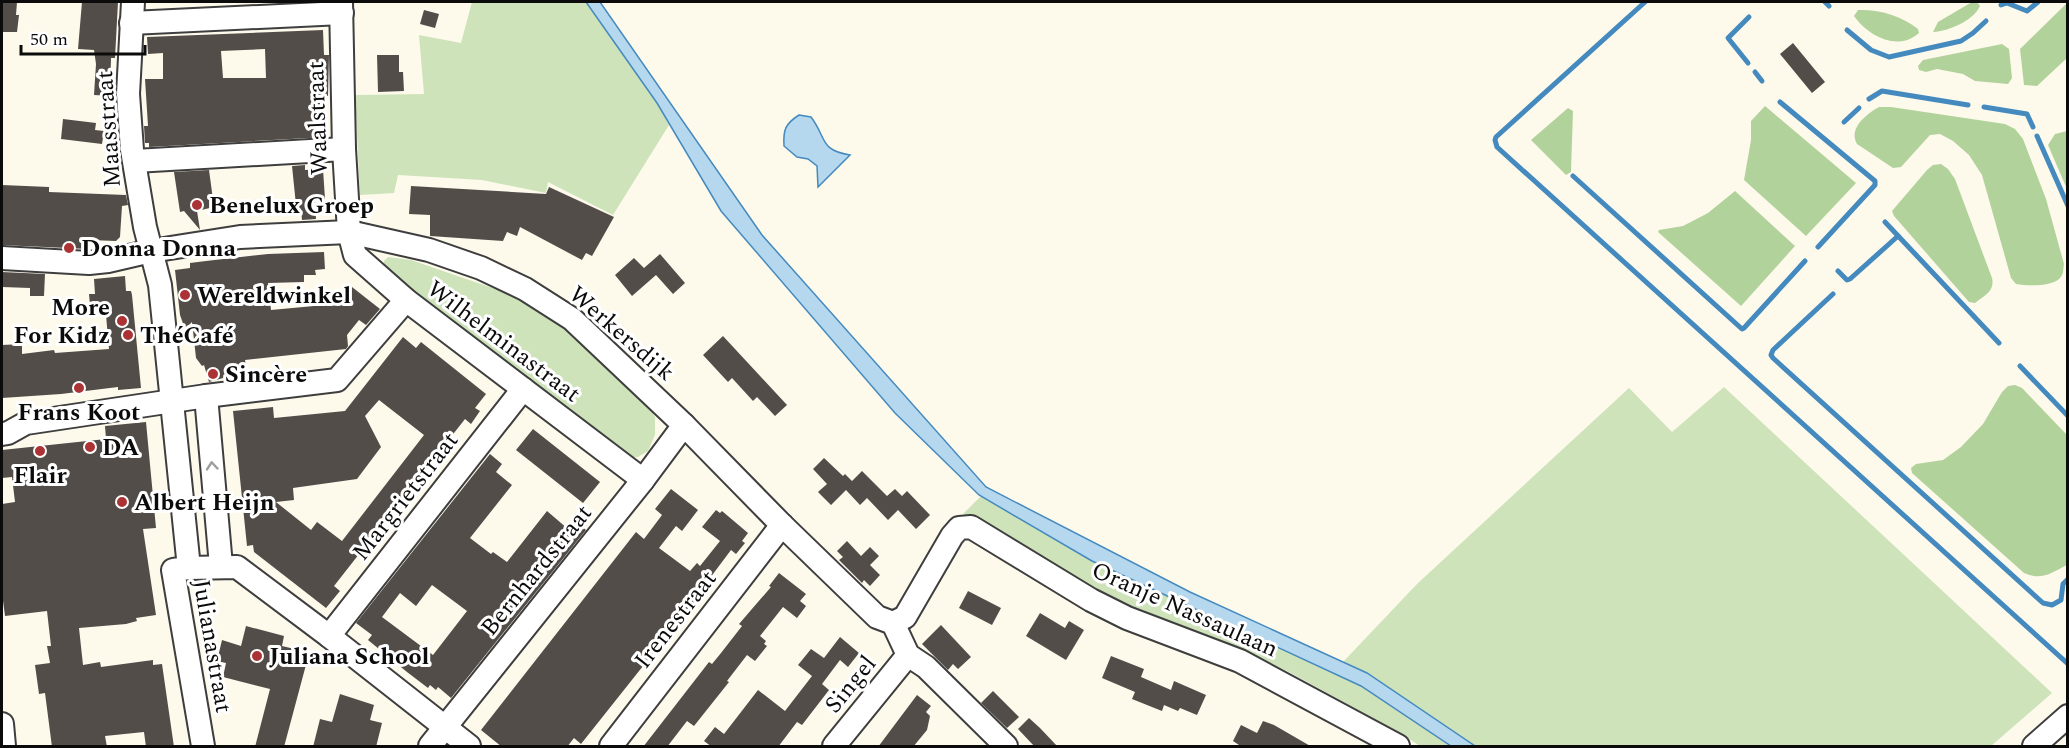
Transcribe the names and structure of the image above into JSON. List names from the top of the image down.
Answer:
{
  "streets": {
    "street": [
      "Waalstraat",
      "Maasstraat",
      "Werkersdijk",
      "Wilhelminastraat",
      "Margrietstraat",
      "Bernhardstraat",
      "Oranje Nassaulaan",
      "Irenestraat",
      "Julianastraat",
      "Singel"
    ]
  },
  "crossings": [
    ["Waalstraat", "Werkersdijk"],
    ["Waalstraat", "Wilhelminastraat"],
    ["Maasstraat", "Werkersdijk"],
    ["Maasstraat", "Julianastraat"],
    ["Werkersdijk", "Wilhelminastraat"],
    ["Werkersdijk", "Bernhardstraat"],
    ["Werkersdijk", "Oranje Nassaulaan"],
    ["Werkersdijk", "Irenestraat"],
    ["Werkersdijk", "Julianastraat"],
    ["Wilhelminastraat", "Margrietstraat"],
    ["Wilhelminastraat", "Bernhardstraat"]
  ],
  "places": [
    "Benelux Groep",
    "Donna Donna",
    "Wereldwinkel",
    "More For Kidz",
    "ThéCafé",
    "Sincère",
    "Frans Koot",
    "DA",
    "Flair",
    "Albert Heijn",
    "Juliana School"
  ],
  "scale_bar": "50 m"
}
